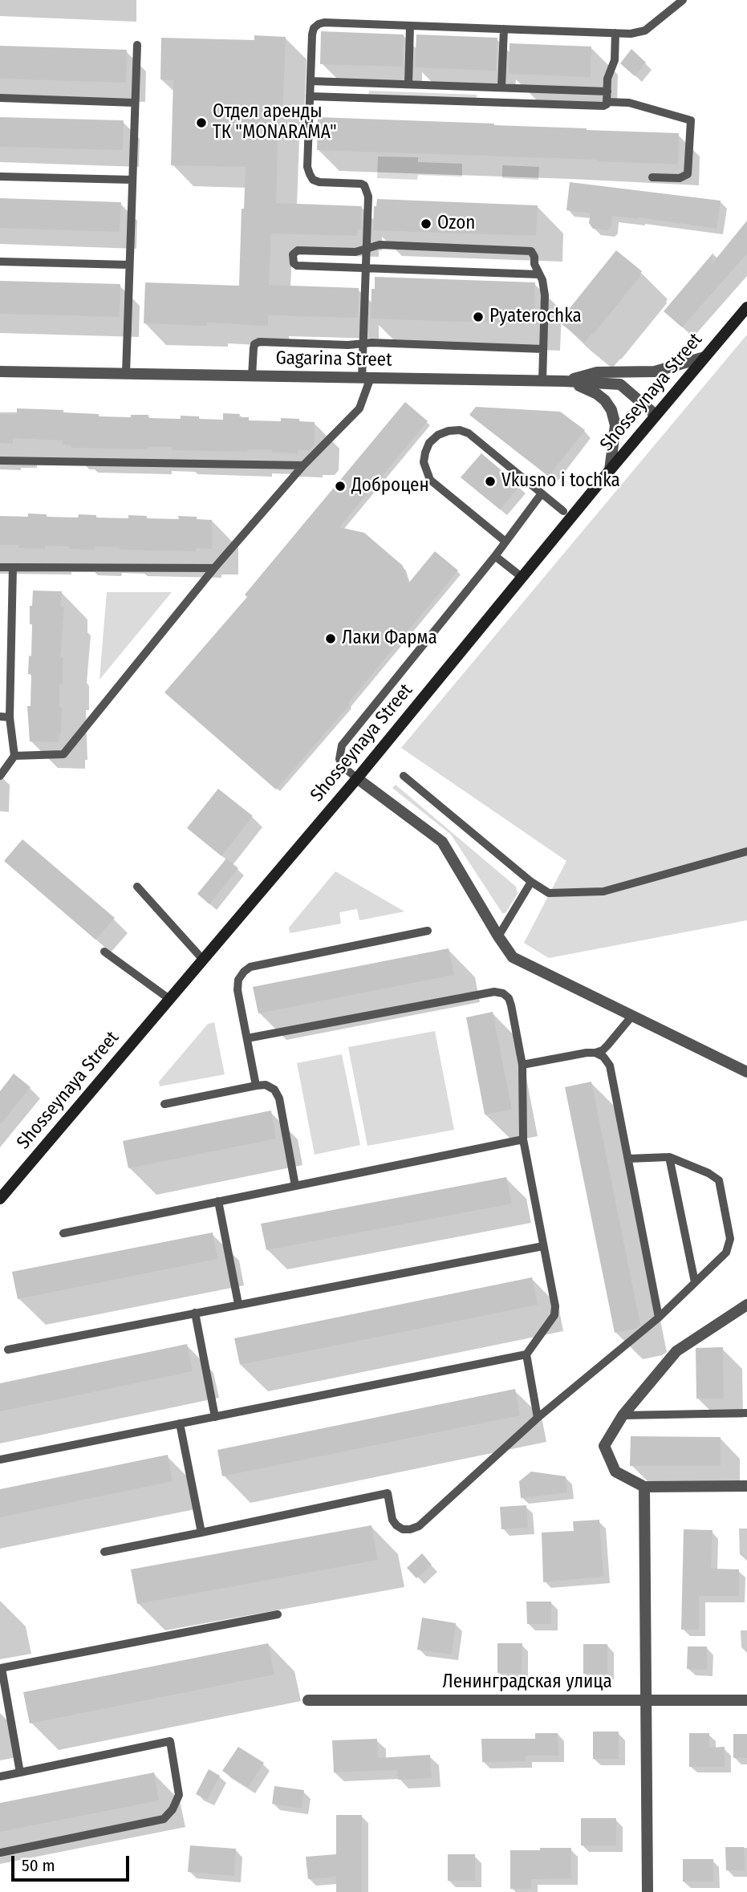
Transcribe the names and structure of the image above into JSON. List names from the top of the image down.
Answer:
{
  "streets": {
    "main road": ["Shosseynaya Street"],
    "street": ["Gagarina Street", "Ленинградская улица"]
  },
  "crossings": [
    ["Gagarina Street", "Shosseynaya Street"]
  ],
  "places": [
    "Отдел аренды ТК \"MONARAMA\"",
    "Ozon",
    "Pyaterochka",
    "Vkusno i tochka",
    "Доброцен",
    "Лаки Фарма"
  ],
  "scale_bar": "50 m"
}
